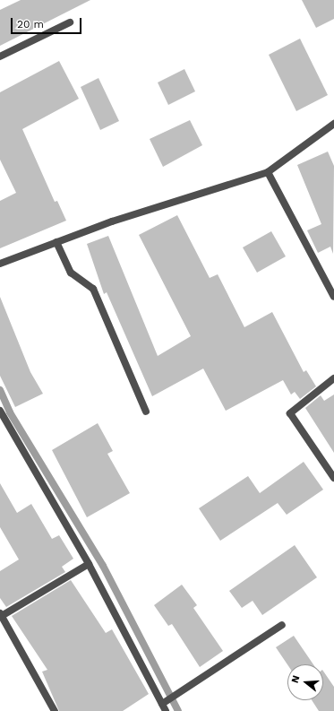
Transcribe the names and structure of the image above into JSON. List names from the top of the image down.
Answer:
{
  "scale_bar": "20 m",
  "north": "left"
}
